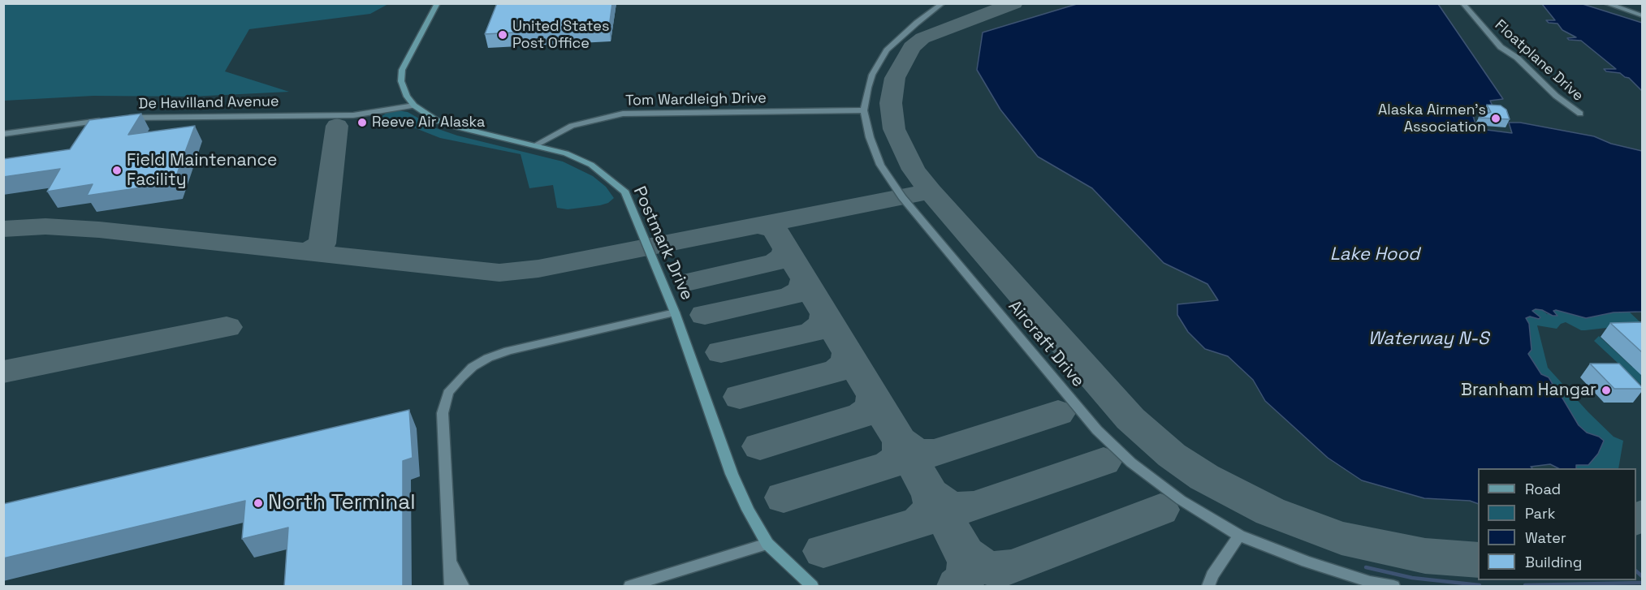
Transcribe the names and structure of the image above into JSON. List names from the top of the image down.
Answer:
{
  "streets": {
    "street": [
      "Floatplane Drive",
      "Tom Wardleigh Drive",
      "De Havilland Avenue",
      "Postmark Drive",
      "Aircraft Drive"
    ]
  },
  "crossings": [
    ["Tom Wardleigh Drive", "Postmark Drive"],
    ["Tom Wardleigh Drive", "Aircraft Drive"],
    ["De Havilland Avenue", "Postmark Drive"]
  ],
  "water": ["Lake Hood", "Waterway N-S"],
  "places": [
    "United States Post Office",
    "Alaska Airmen's Association",
    "Reeve Air Alaska",
    "Field Maintenance Facility",
    "Branham Hangar",
    "North Terminal"
  ],
  "legend": [
    "Road",
    "Park",
    "Water",
    "Building"
  ]
}
